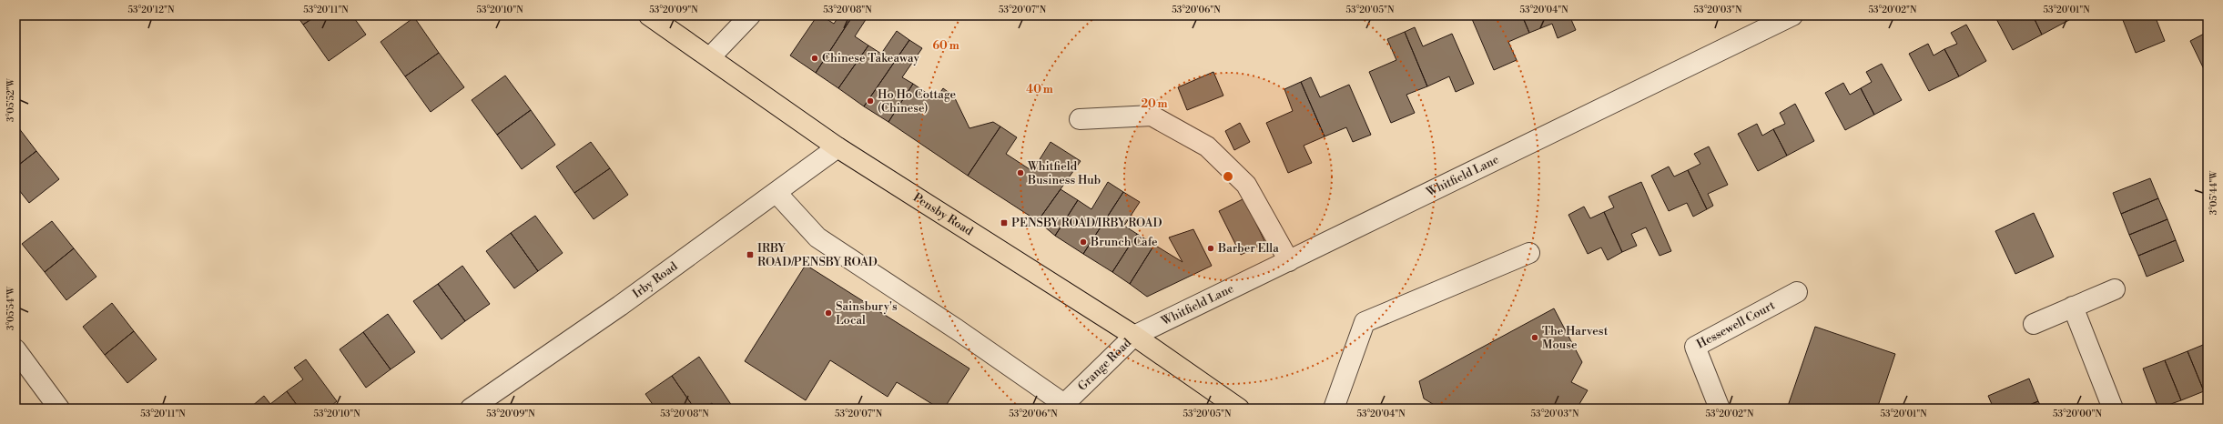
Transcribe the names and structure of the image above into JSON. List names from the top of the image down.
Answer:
{
  "streets": {
    "main road": ["Pensby Road"],
    "street": [
      "Whitfield Lane",
      "Irby Road",
      "Hessewell Court",
      "Grange Road"
    ]
  },
  "crossings": [
    ["Whitfield Lane", "Pensby Road"],
    ["Whitfield Lane", "Grange Road"],
    ["Pensby Road", "Irby Road"],
    ["Pensby Road", "Grange Road"]
  ],
  "places": {
    "other": [
      "Chinese Takeaway",
      "Ho Ho Cottage (Chinese)",
      "Whitfield Business Hub",
      "Brunch Cafe",
      "Barber Ella",
      "Sainsbury's Local",
      "The Harvest Mouse"
    ],
    "transit": ["PENSBY ROAD/IRBY ROAD", "IRBY ROAD/PENSBY ROAD"]
  },
  "coordinates": [
    "53°20'12\"N",
    "53°20'11\"N",
    "53°20'10\"N",
    "53°20'09\"N",
    "53°20'08\"N",
    "53°20'07\"N",
    "53°20'06\"N",
    "53°20'05\"N",
    "53°20'04\"N",
    "53°20'03\"N",
    "53°20'02\"N",
    "53°20'01\"N",
    "3°05'52\"W",
    "3°05'44\"W",
    "3°05'54\"W",
    "53°20'00\"N"
  ],
  "rings": ["60 m", "40 m", "20 m"]
}
